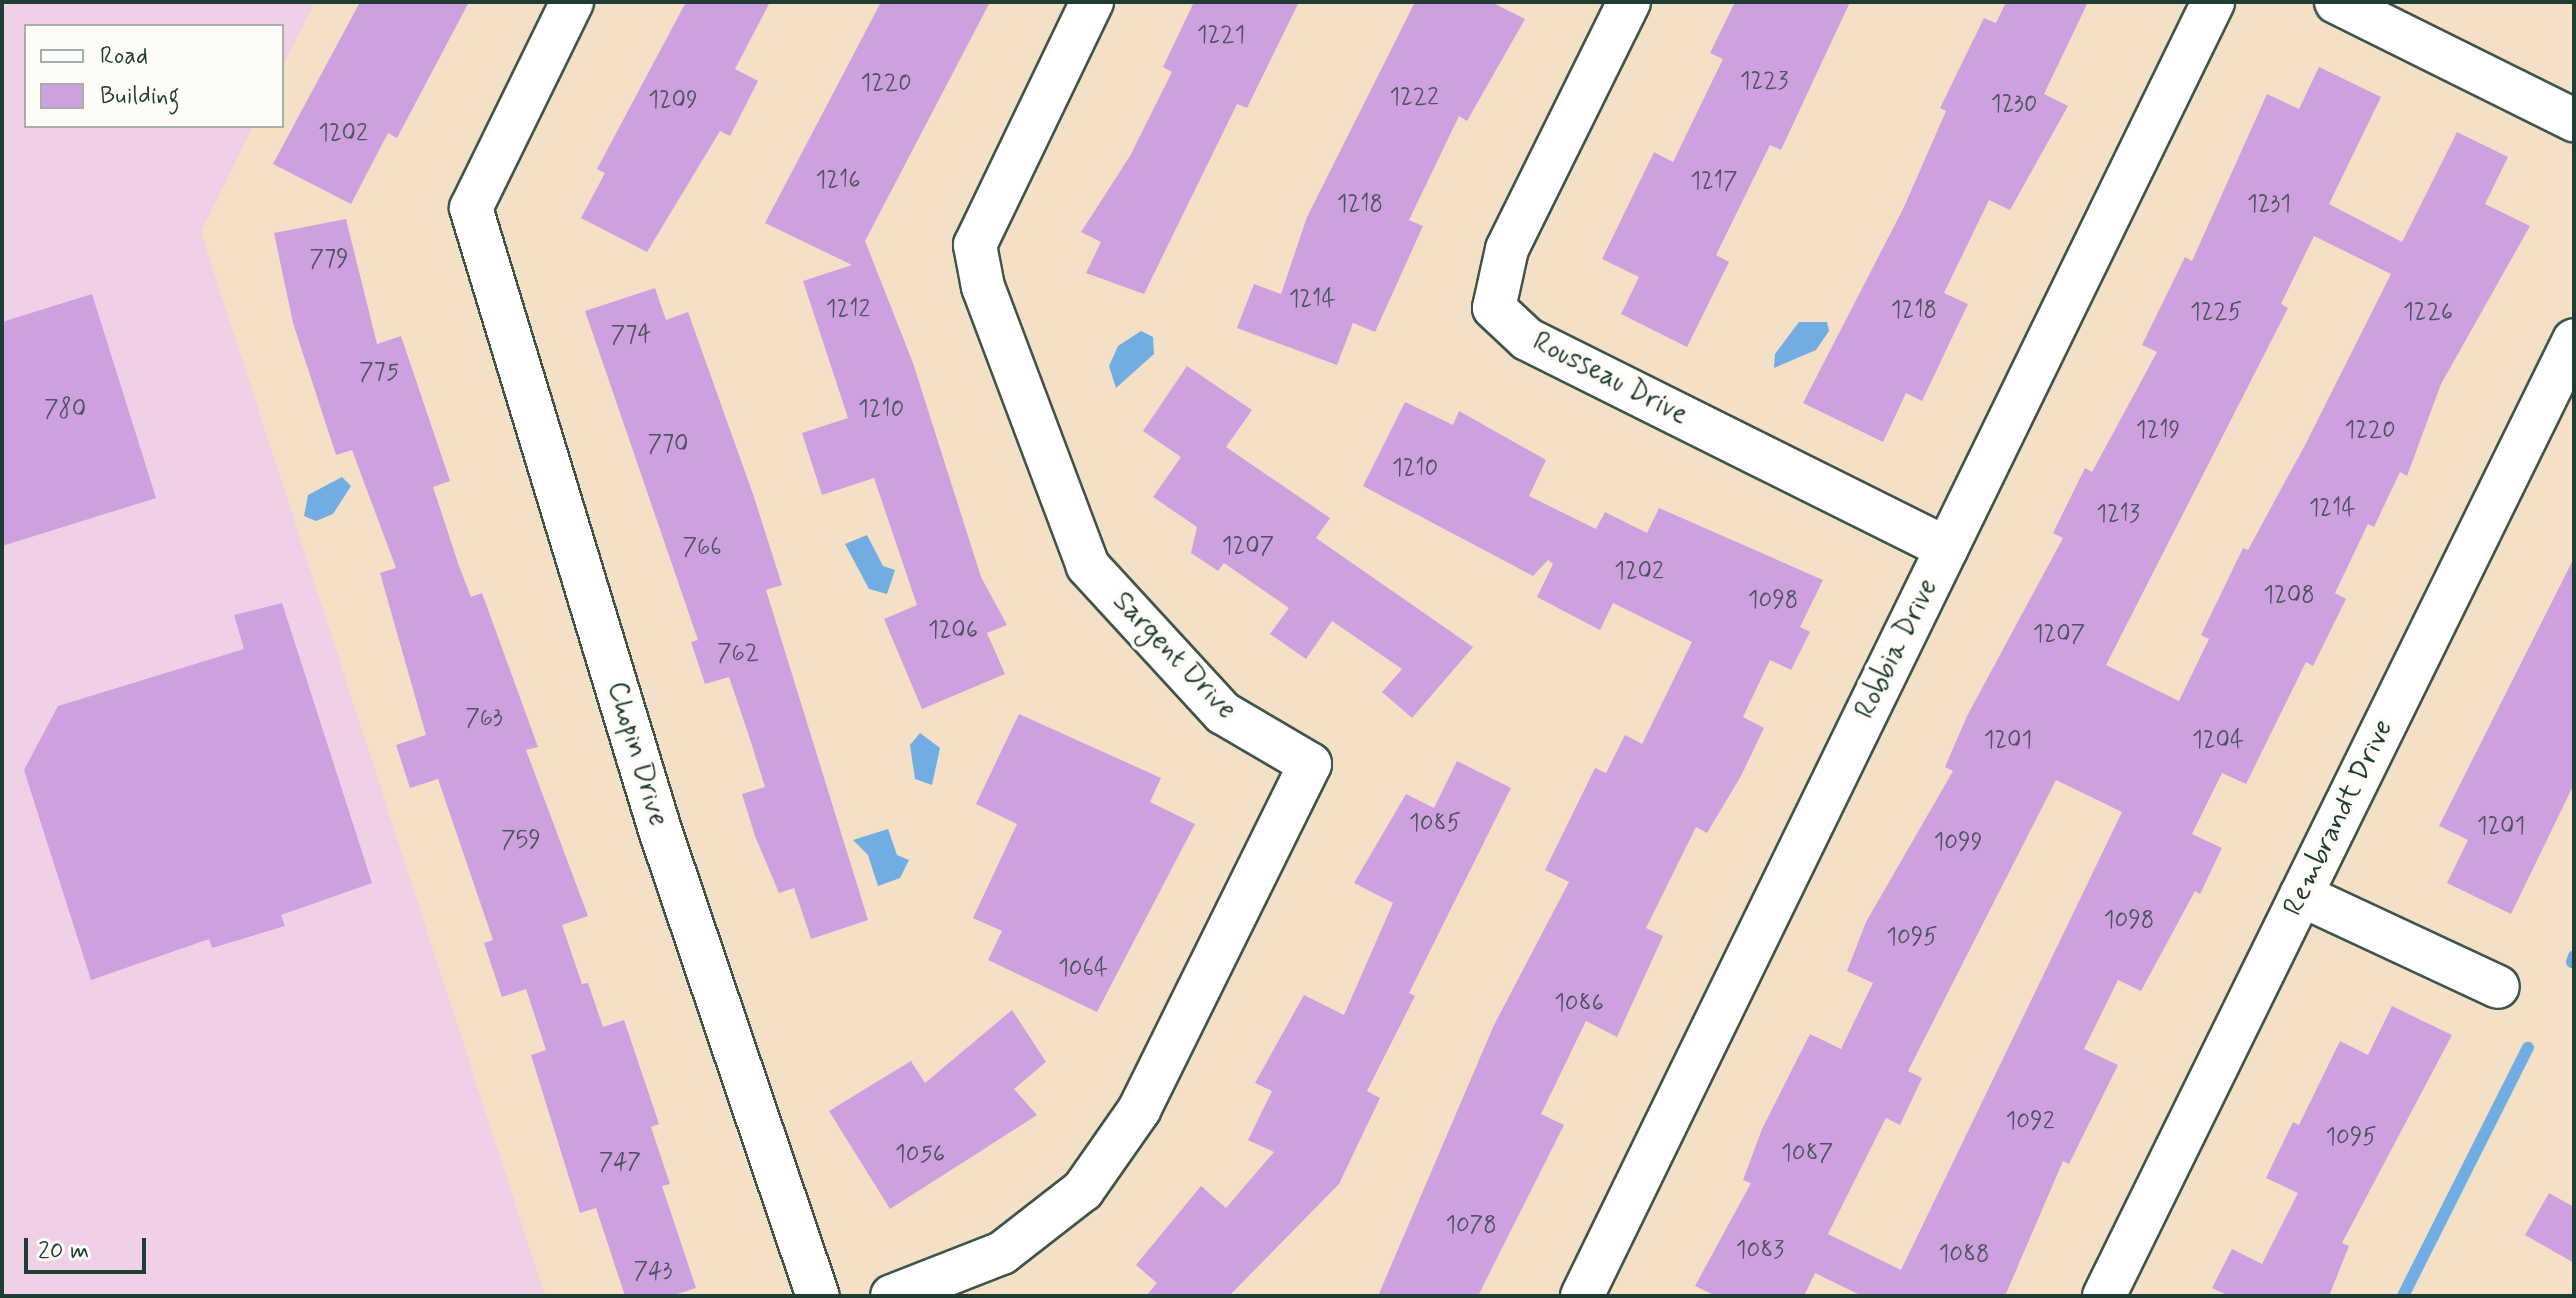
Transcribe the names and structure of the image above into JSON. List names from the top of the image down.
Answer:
{
  "streets": {
    "street": [
      "Rousseau Drive",
      "Robbia Drive",
      "Sargent Drive",
      "Chopin Drive",
      "Rembrandt Drive"
    ]
  },
  "crossings": [
    ["Rousseau Drive", "Robbia Drive"]
  ],
  "house_numbers": [
    "1221",
    "1223",
    "1220",
    "1222",
    "1209",
    "1230",
    "1202",
    "1216",
    "1217",
    "1218",
    "1231",
    "779",
    "1214",
    "1212",
    "1218",
    "1225",
    "1226",
    "774",
    "775",
    "780",
    "1210",
    "1219",
    "1220",
    "770",
    "1210",
    "1214",
    "1213",
    "1207",
    "766",
    "1202",
    "1208",
    "1098",
    "1206",
    "1207",
    "762",
    "763",
    "1201",
    "1204",
    "1085",
    "1201",
    "759",
    "1099",
    "1098",
    "1095",
    "1064",
    "1086",
    "1092",
    "1095",
    "1087",
    "1056",
    "747",
    "1078",
    "1083",
    "1088",
    "743"
  ],
  "legend": ["Road", "Building"],
  "scale_bar": "20 m"
}
